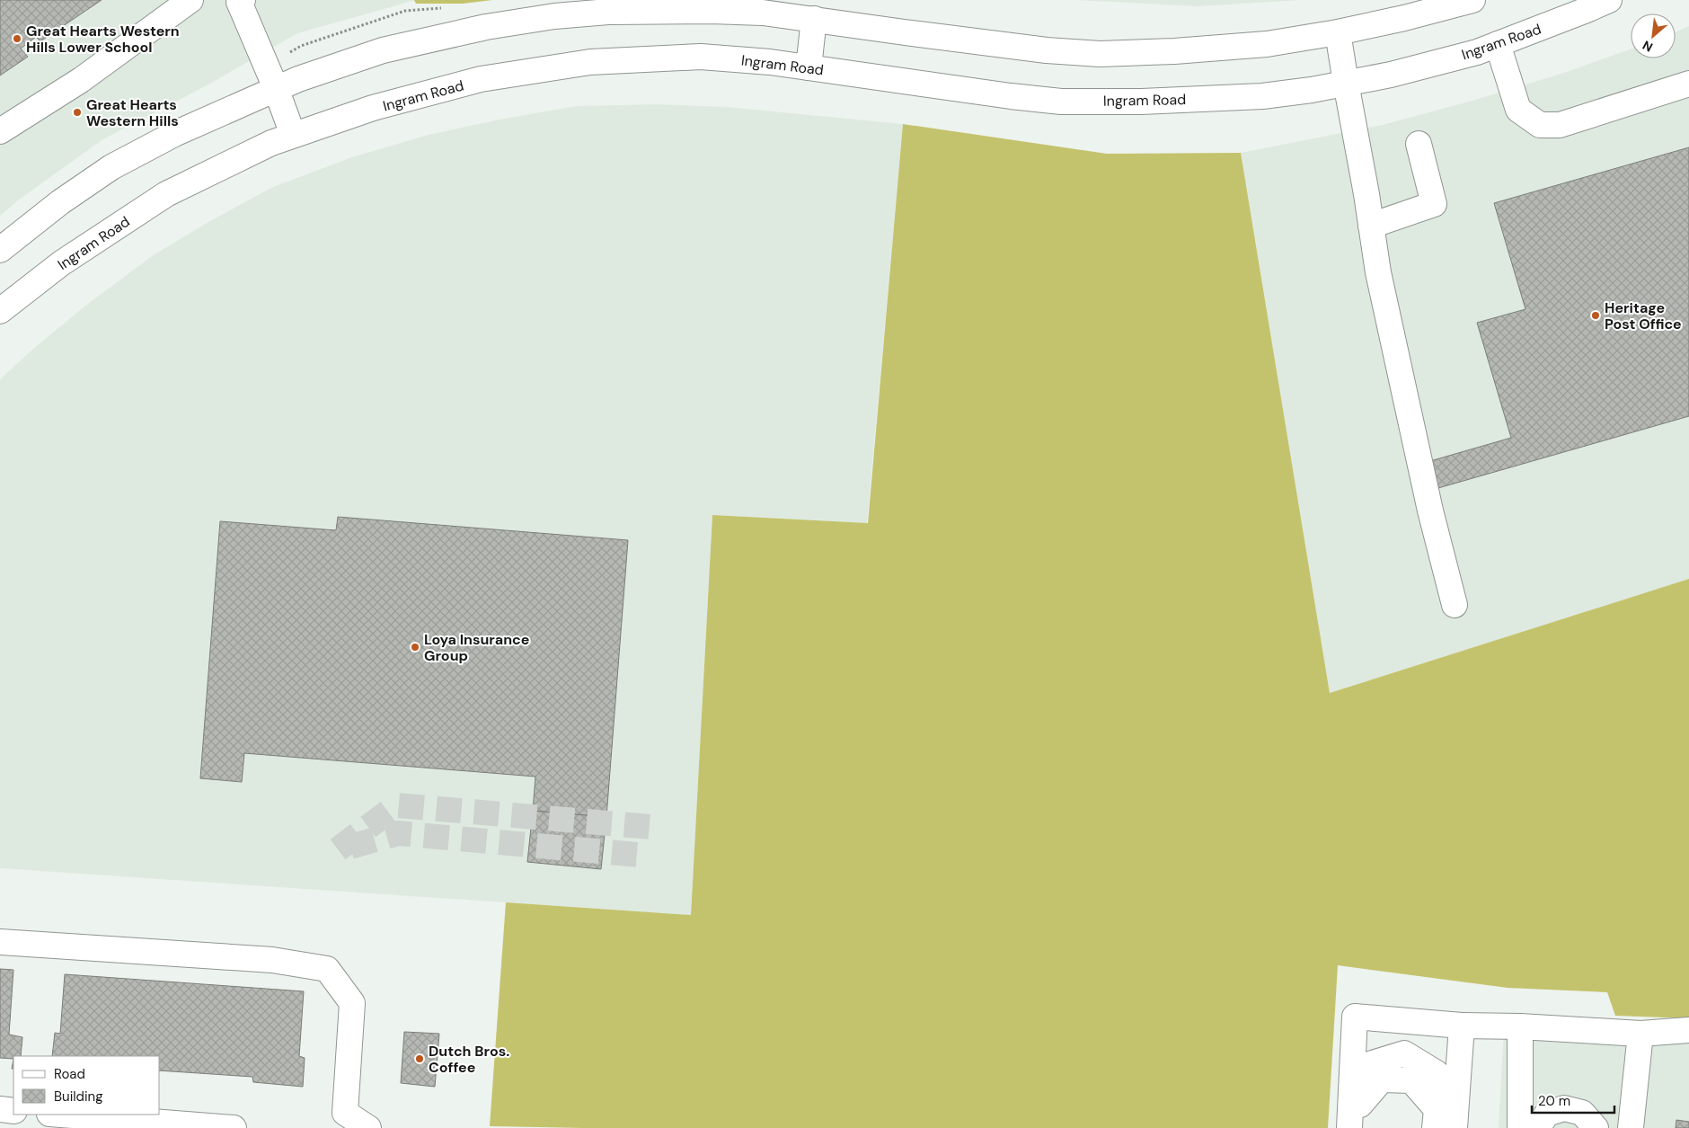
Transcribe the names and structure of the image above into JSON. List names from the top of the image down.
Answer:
{
  "streets": {
    "main road": ["Ingram Road"]
  },
  "places": [
    "Great Hearts Western Hills Lower School",
    "Great Hearts Western Hills",
    "Heritage Post Office",
    "Loya Insurance Group",
    "Dutch Bros. Coffee"
  ],
  "legend": ["Road", "Building"],
  "scale_bar": "20 m",
  "north": "bottom left"
}
